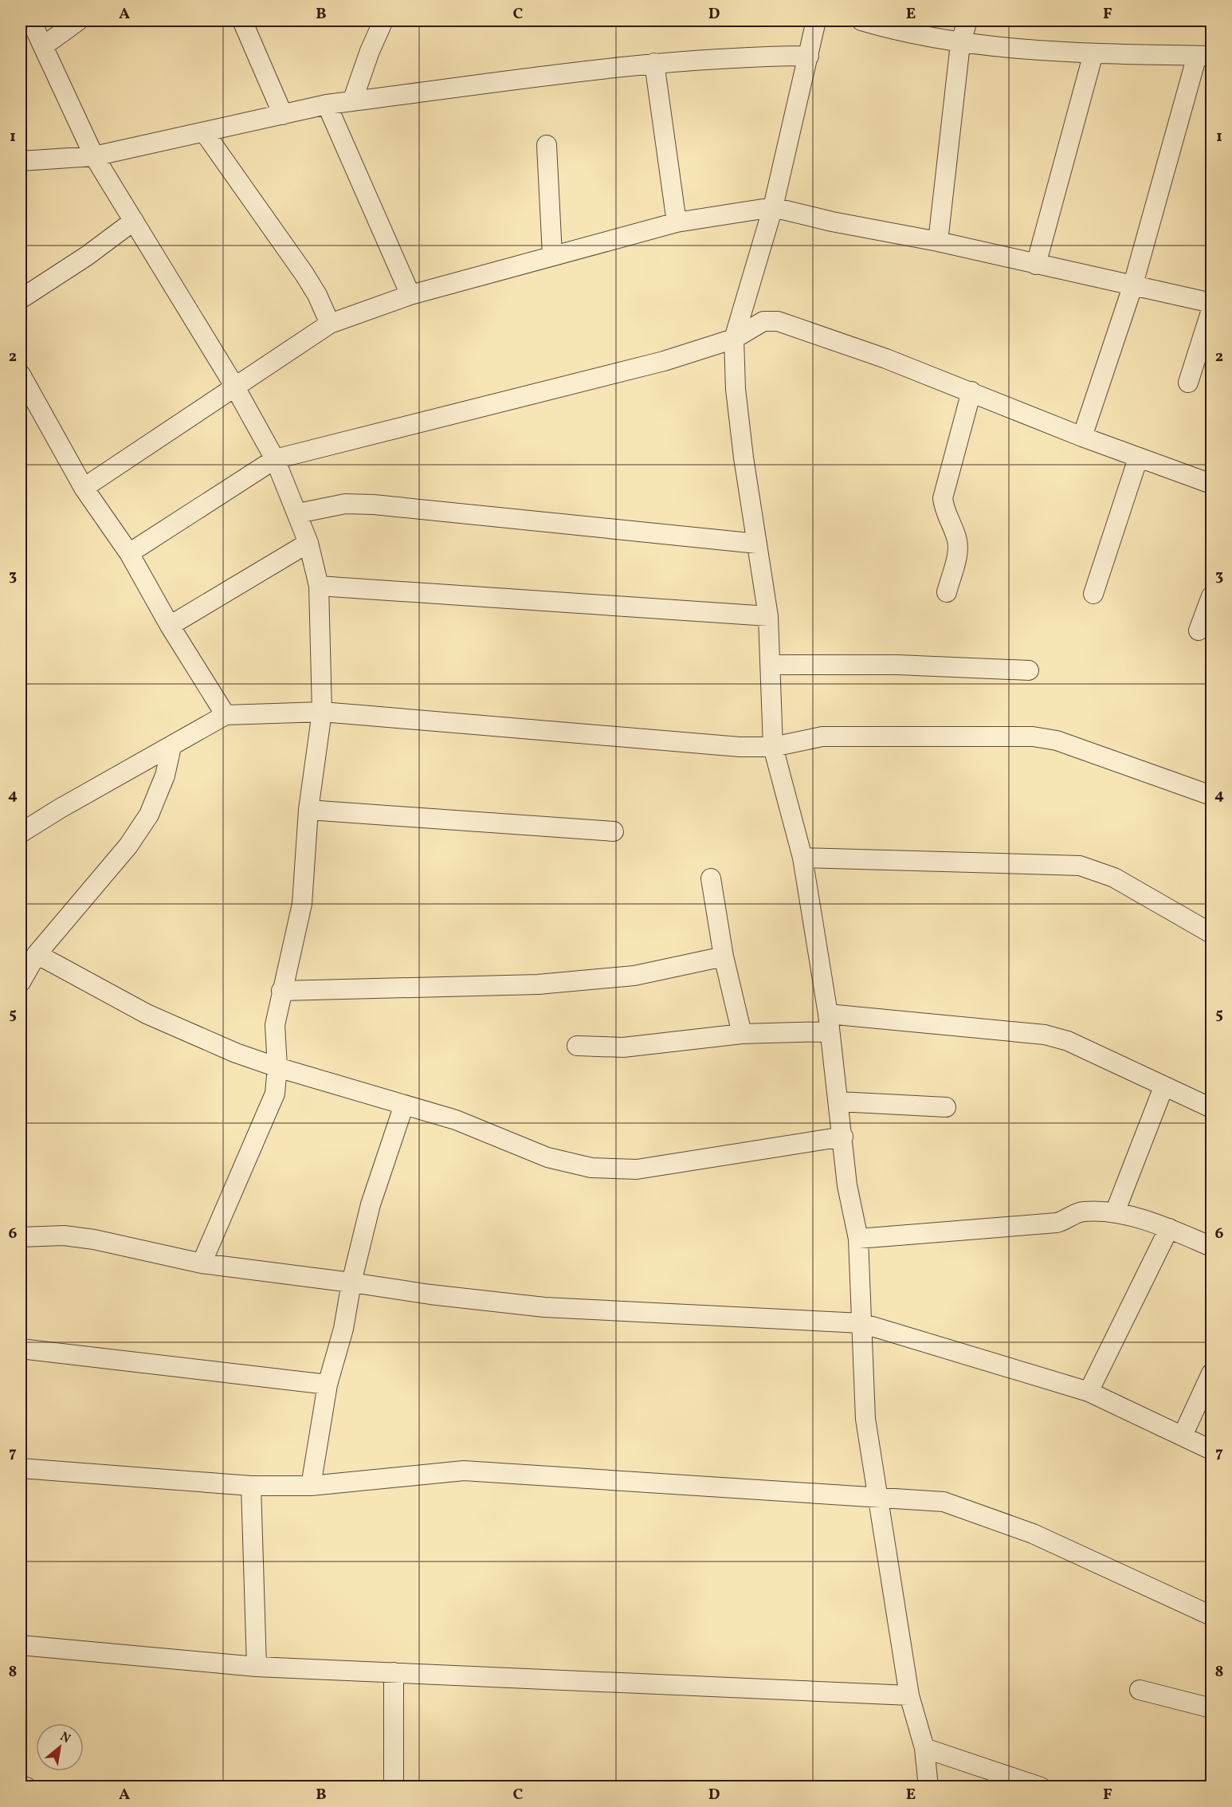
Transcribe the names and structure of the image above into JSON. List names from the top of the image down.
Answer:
{
  "north": "top right",
  "grid": {
    "columns": [
      "A",
      "B",
      "C",
      "D",
      "E",
      "F"
    ],
    "rows": [
      "1",
      "2",
      "3",
      "4",
      "5",
      "6",
      "7",
      "8"
    ]
  }
}
